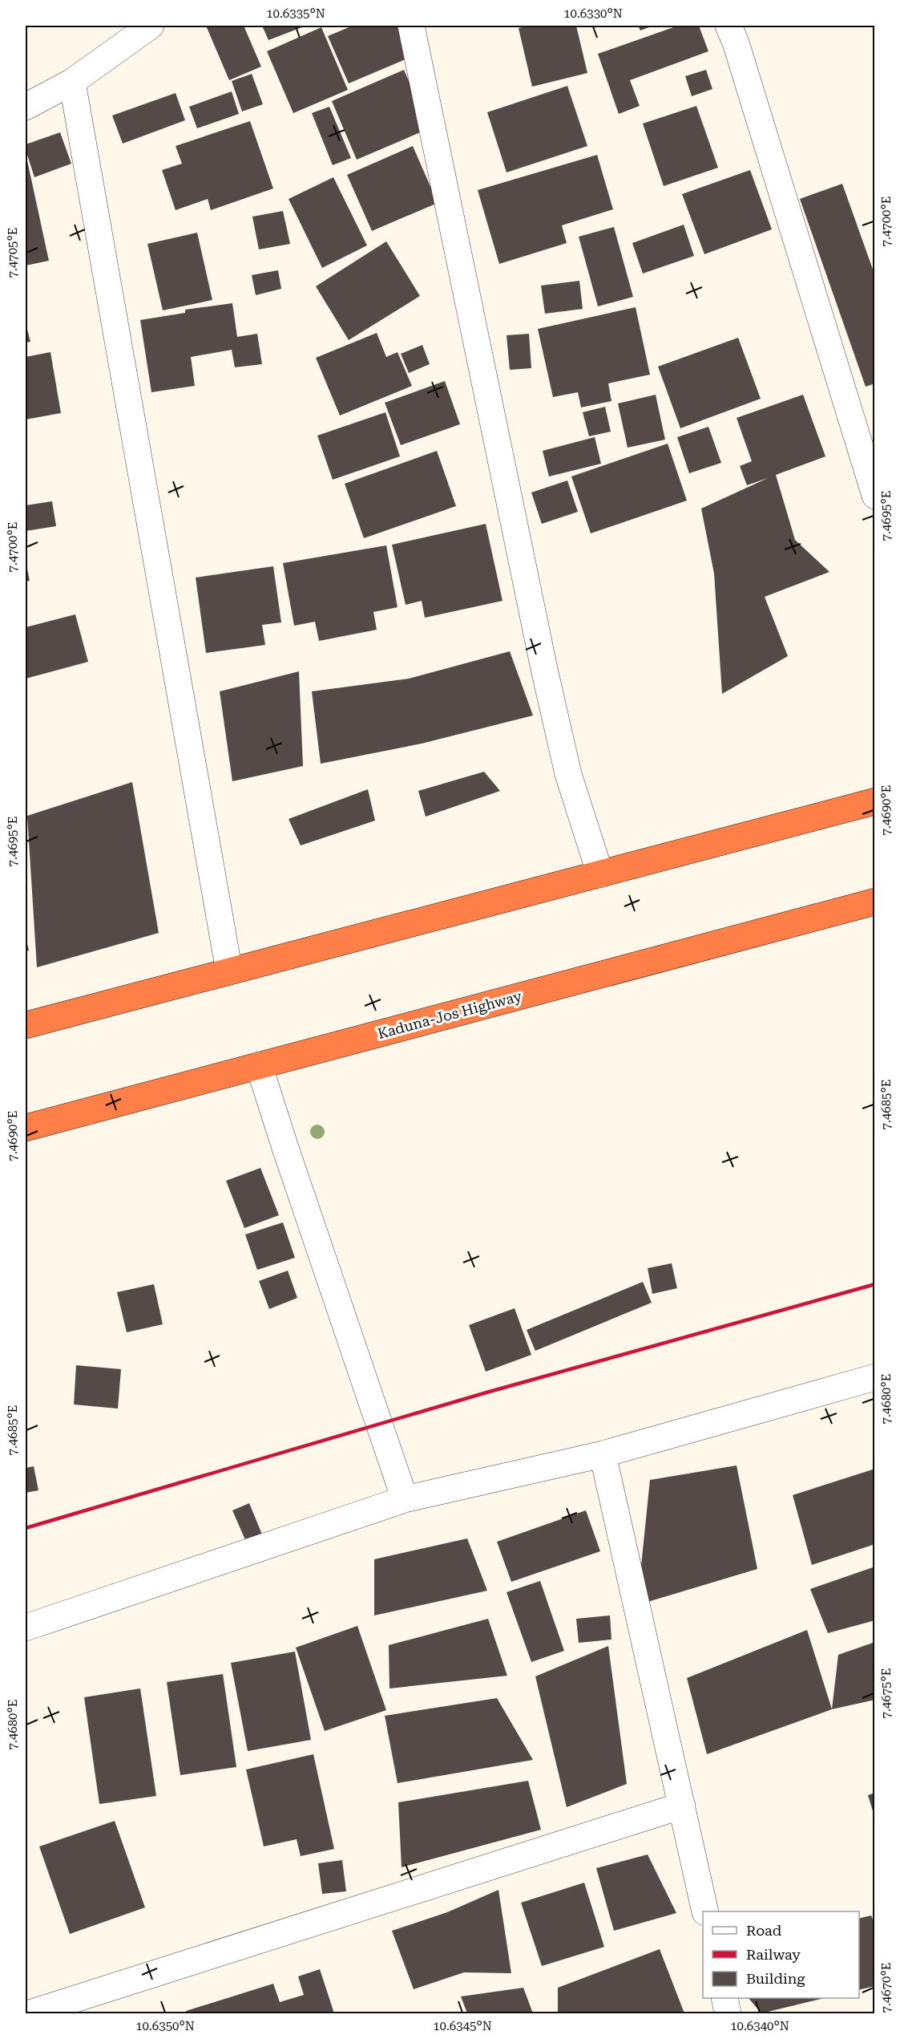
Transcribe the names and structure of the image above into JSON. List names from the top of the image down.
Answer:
{
  "streets": {
    "highway": ["Kaduna-Jos Highway"]
  },
  "legend": ["Road", "Railway", "Building"],
  "coordinates": [
    "10.6335°N",
    "10.6330°N",
    "7.4700°E",
    "7.4705°E",
    "7.4695°E",
    "7.4690°E",
    "7.4685°E",
    "7.4680°E",
    "7.4675°E",
    "7.4670°E",
    "10.6350°N",
    "10.6345°N",
    "10.6340°N"
  ]
}
